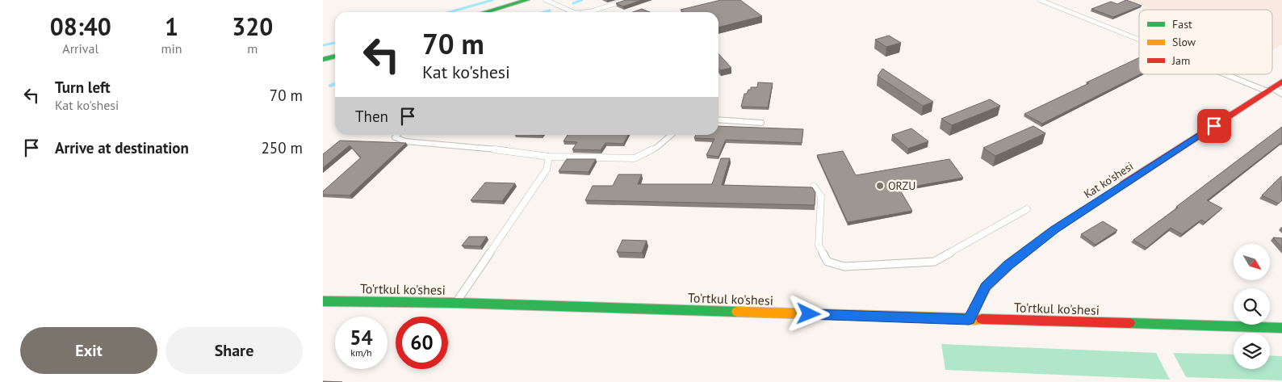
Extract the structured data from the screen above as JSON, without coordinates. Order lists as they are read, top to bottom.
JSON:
{
  "streets": {
    "main road": ["Kat ko'shesi", "To'rtkul ko'shesi"]
  },
  "crossings": [
    ["Kat ko'shesi", "To'rtkul ko'shesi"]
  ],
  "places": ["ORZU"],
  "legend": ["Fast", "Slow", "Jam"],
  "north": "bottom right",
  "page": {
    "eta": [
      "08:40",
      "Arrival",
      "1",
      "min",
      "320",
      "m"
    ],
    "turn": ["70 m", "Kat ko'shesi"],
    "list": [
      {
        "name": "Turn left",
        "note": "Kat ko'shesi",
        "value": "70 m"
      },
      {
        "name": "Arrive at destination",
        "value": "250 m"
      }
    ],
    "then": "Then",
    "speed": "54 km/h",
    "limit": "60",
    "buttons": ["Exit", "Share"]
  }
}
